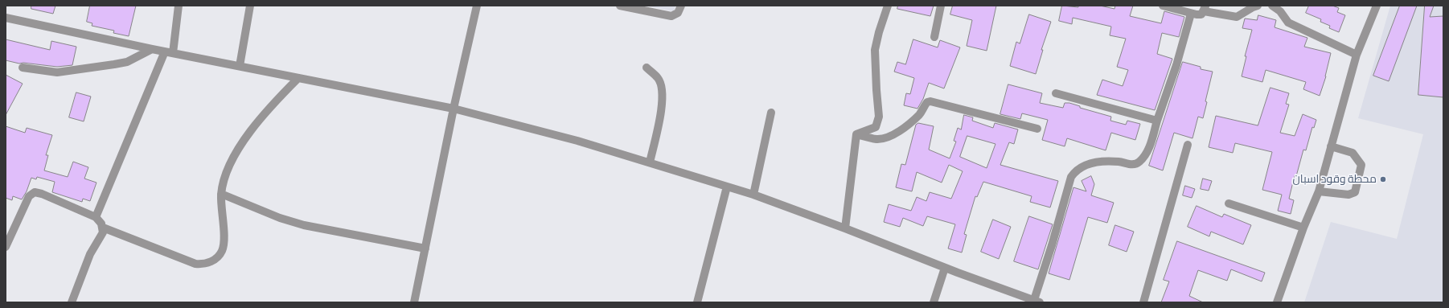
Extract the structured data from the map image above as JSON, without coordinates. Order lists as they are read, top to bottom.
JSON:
{
  "places": ["محطة وقود اسبان"]
}
